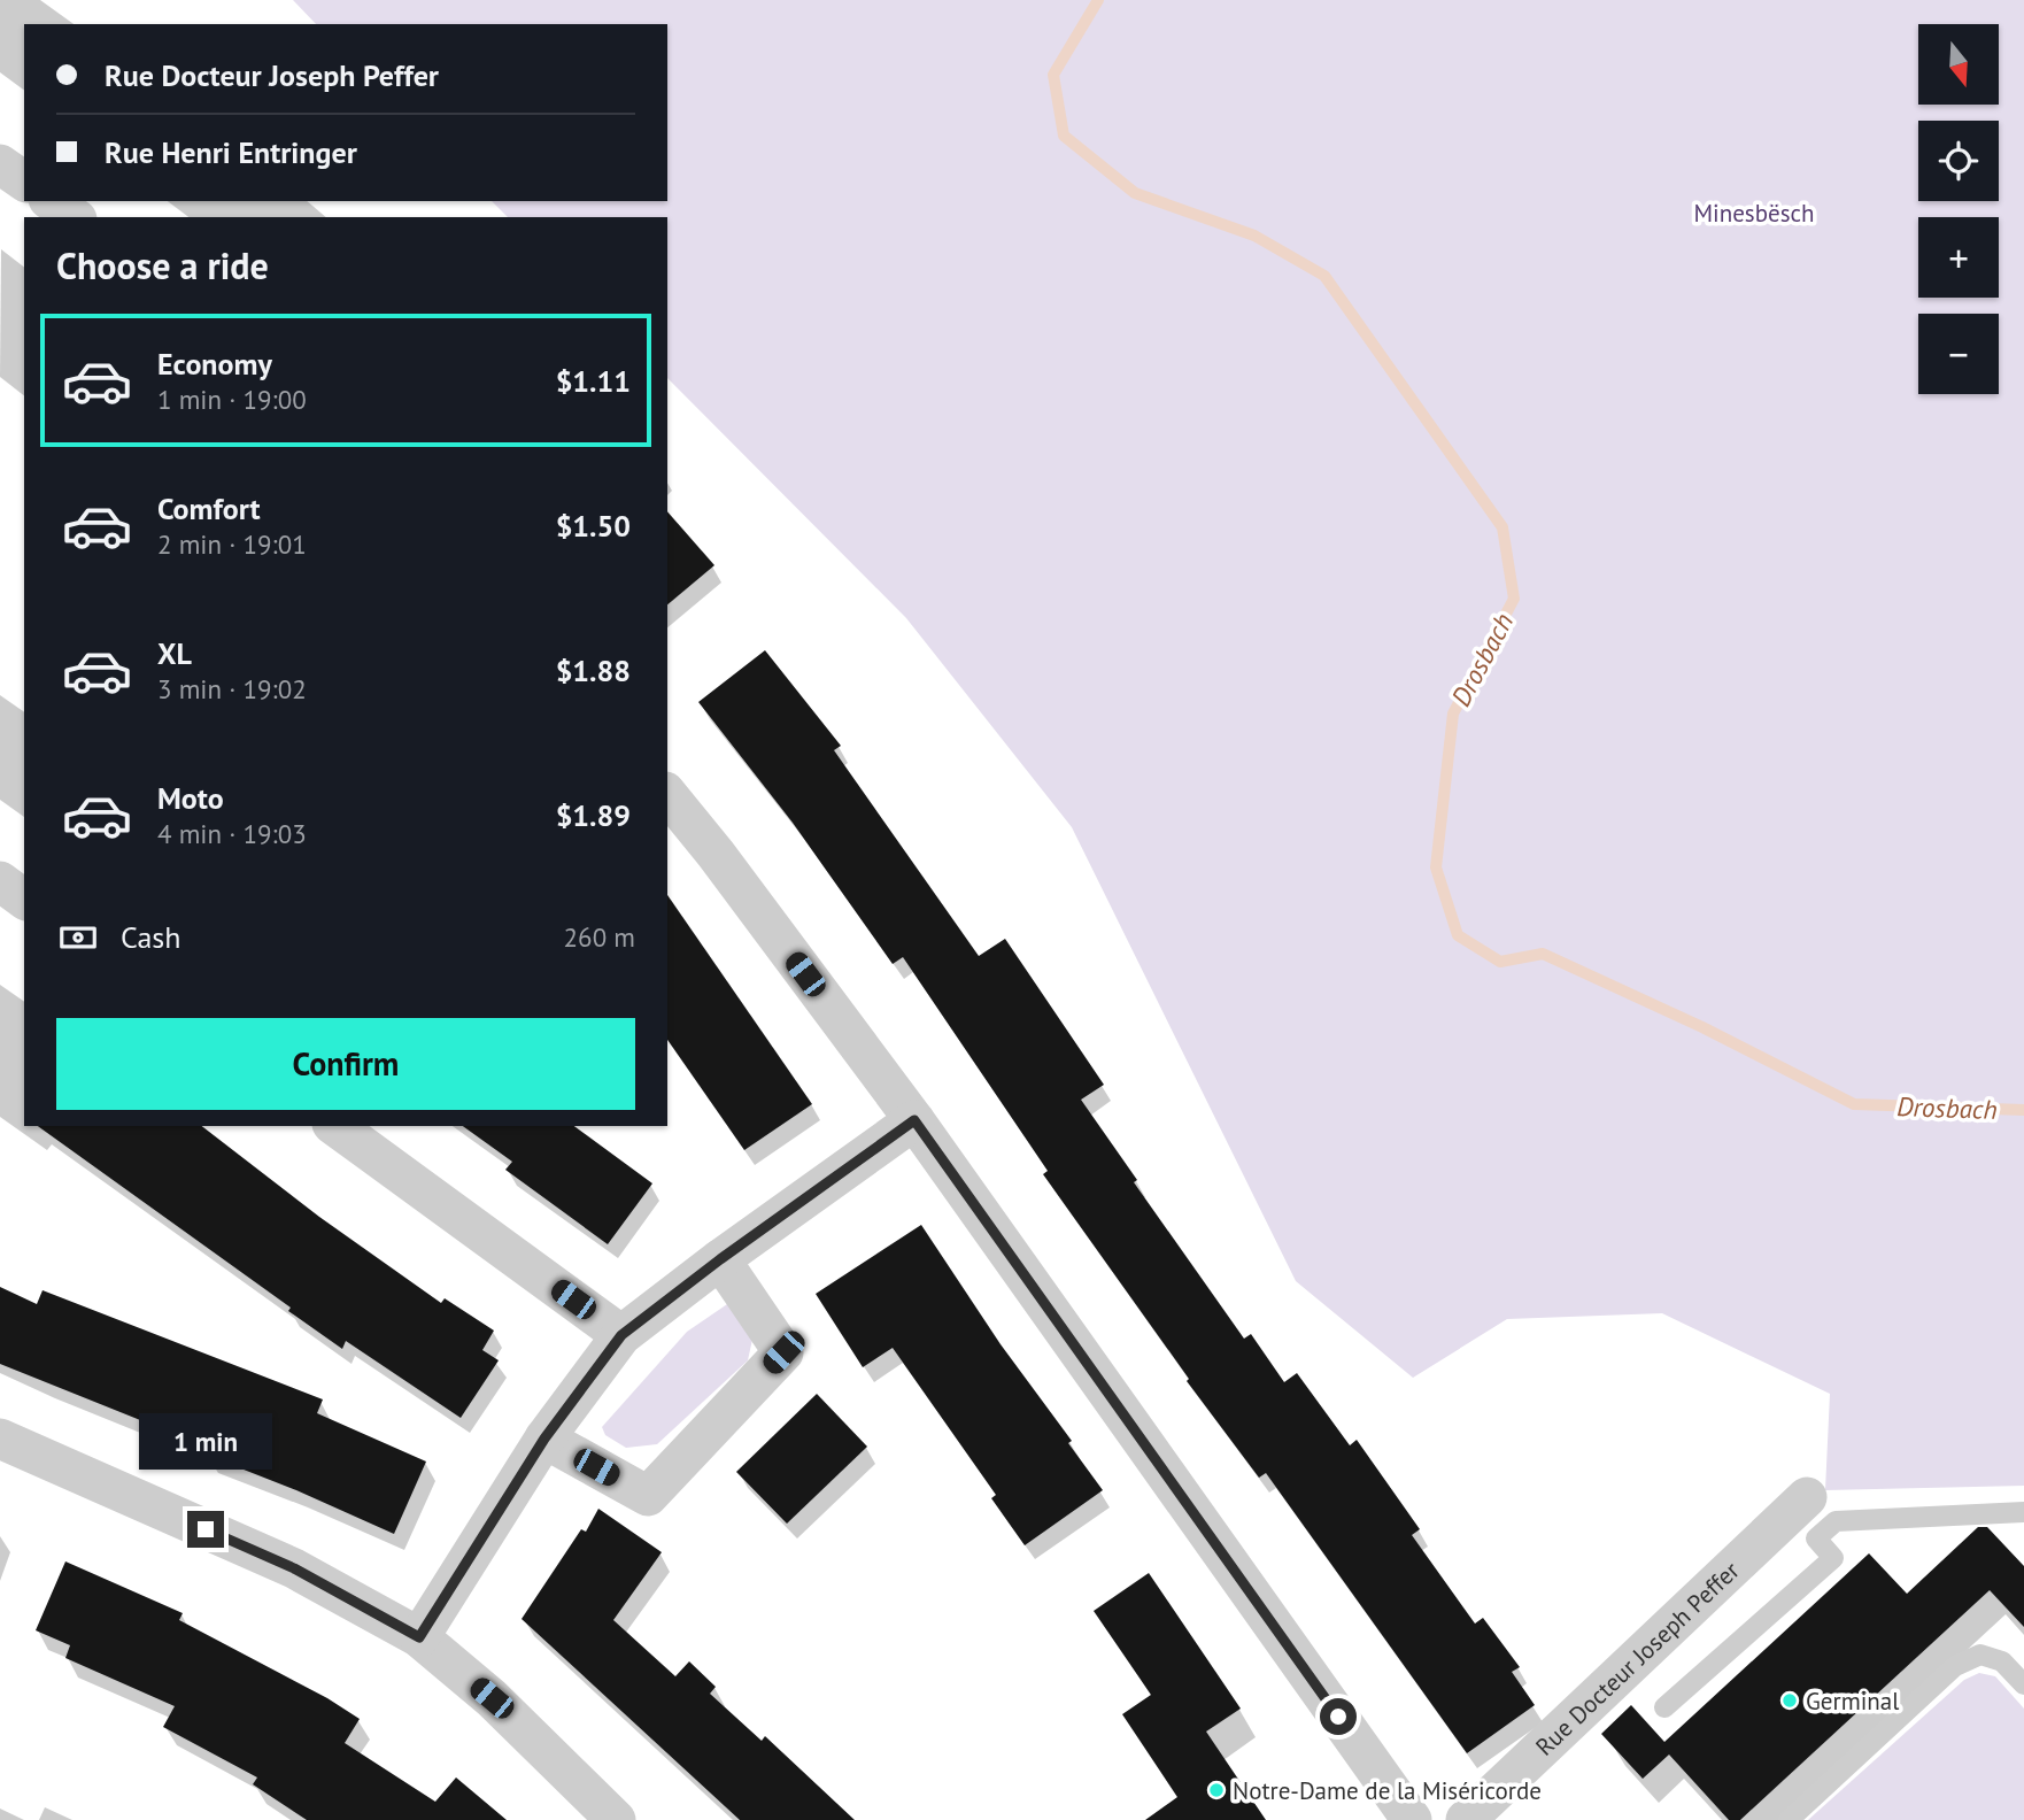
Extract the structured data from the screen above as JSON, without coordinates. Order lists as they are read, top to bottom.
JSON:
{
  "streets": {
    "street": ["Rue Docteur Joseph Peffer"]
  },
  "water": ["Drosbach"],
  "parks": ["Minesbësch"],
  "places": ["Germinal", "Notre-Dame de la Miséricorde"],
  "north": "bottom",
  "page": {
    "map_buttons": ["+", "−"],
    "banner": ["Rue Docteur Joseph Peffer", "Rue Henri Entringer"],
    "heading": "Choose a ride",
    "list": [
      {
        "name": "Economy",
        "note": "1 min · 19:00",
        "value": "$1.11"
      },
      {
        "name": "Comfort",
        "note": "2 min · 19:01",
        "value": "$1.50"
      },
      {
        "name": "XL",
        "note": "3 min · 19:02",
        "value": "$1.88"
      },
      {
        "name": "Moto",
        "note": "4 min · 19:03",
        "value": "$1.89"
      }
    ],
    "pay": ["Cash", "260 m"],
    "buttons": "Confirm",
    "bubble": "1 min"
  }
}
